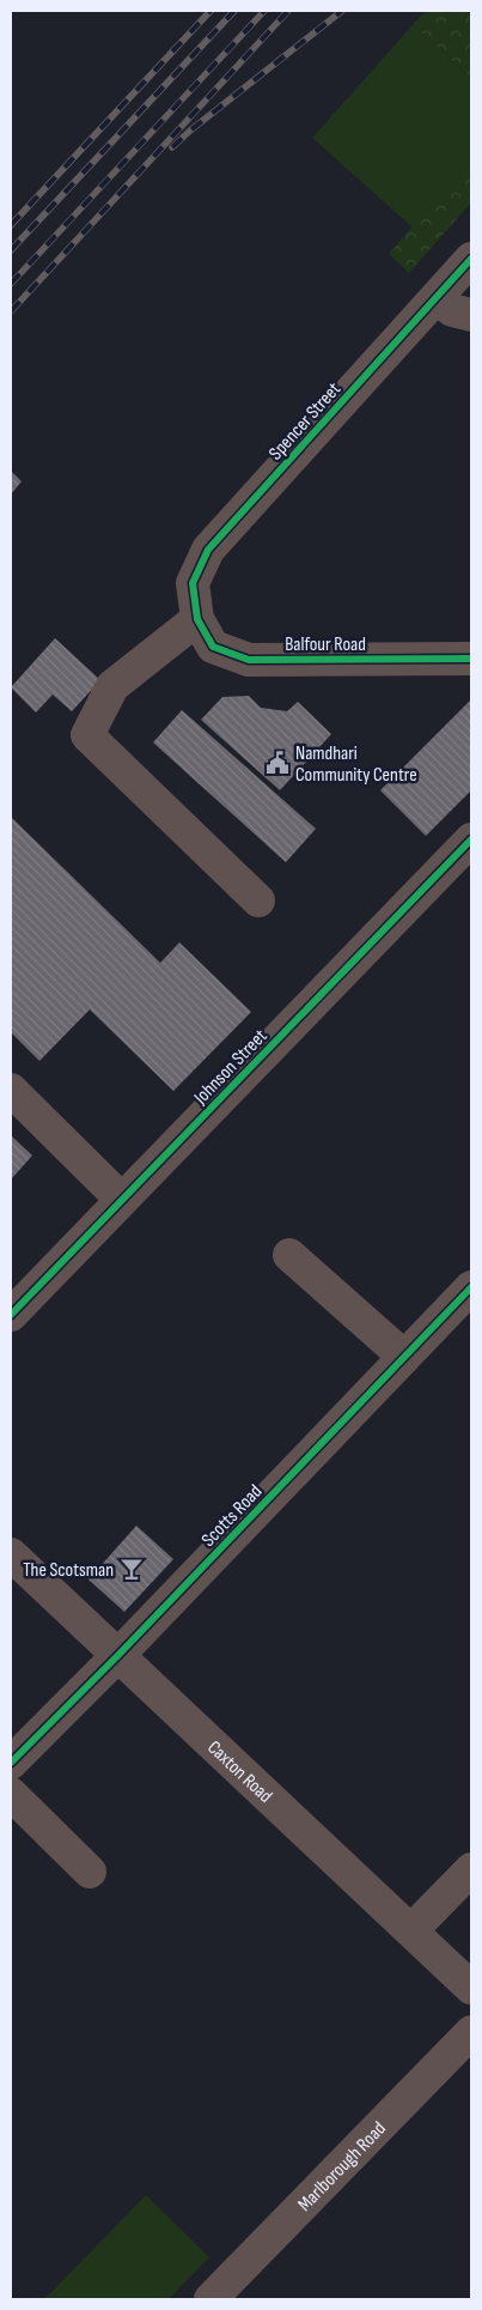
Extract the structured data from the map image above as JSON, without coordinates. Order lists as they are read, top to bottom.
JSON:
{
  "streets": {
    "street": [
      "Spencer Street",
      "Balfour Road",
      "Johnson Street",
      "Scotts Road",
      "Caxton Road",
      "Marlborough Road"
    ]
  },
  "crossings": [
    ["Spencer Street", "Balfour Road"],
    ["Scotts Road", "Caxton Road"]
  ],
  "places": {
    "public building": ["Namdhari Community Centre"],
    "bar": ["The Scotsman"]
  }
}
